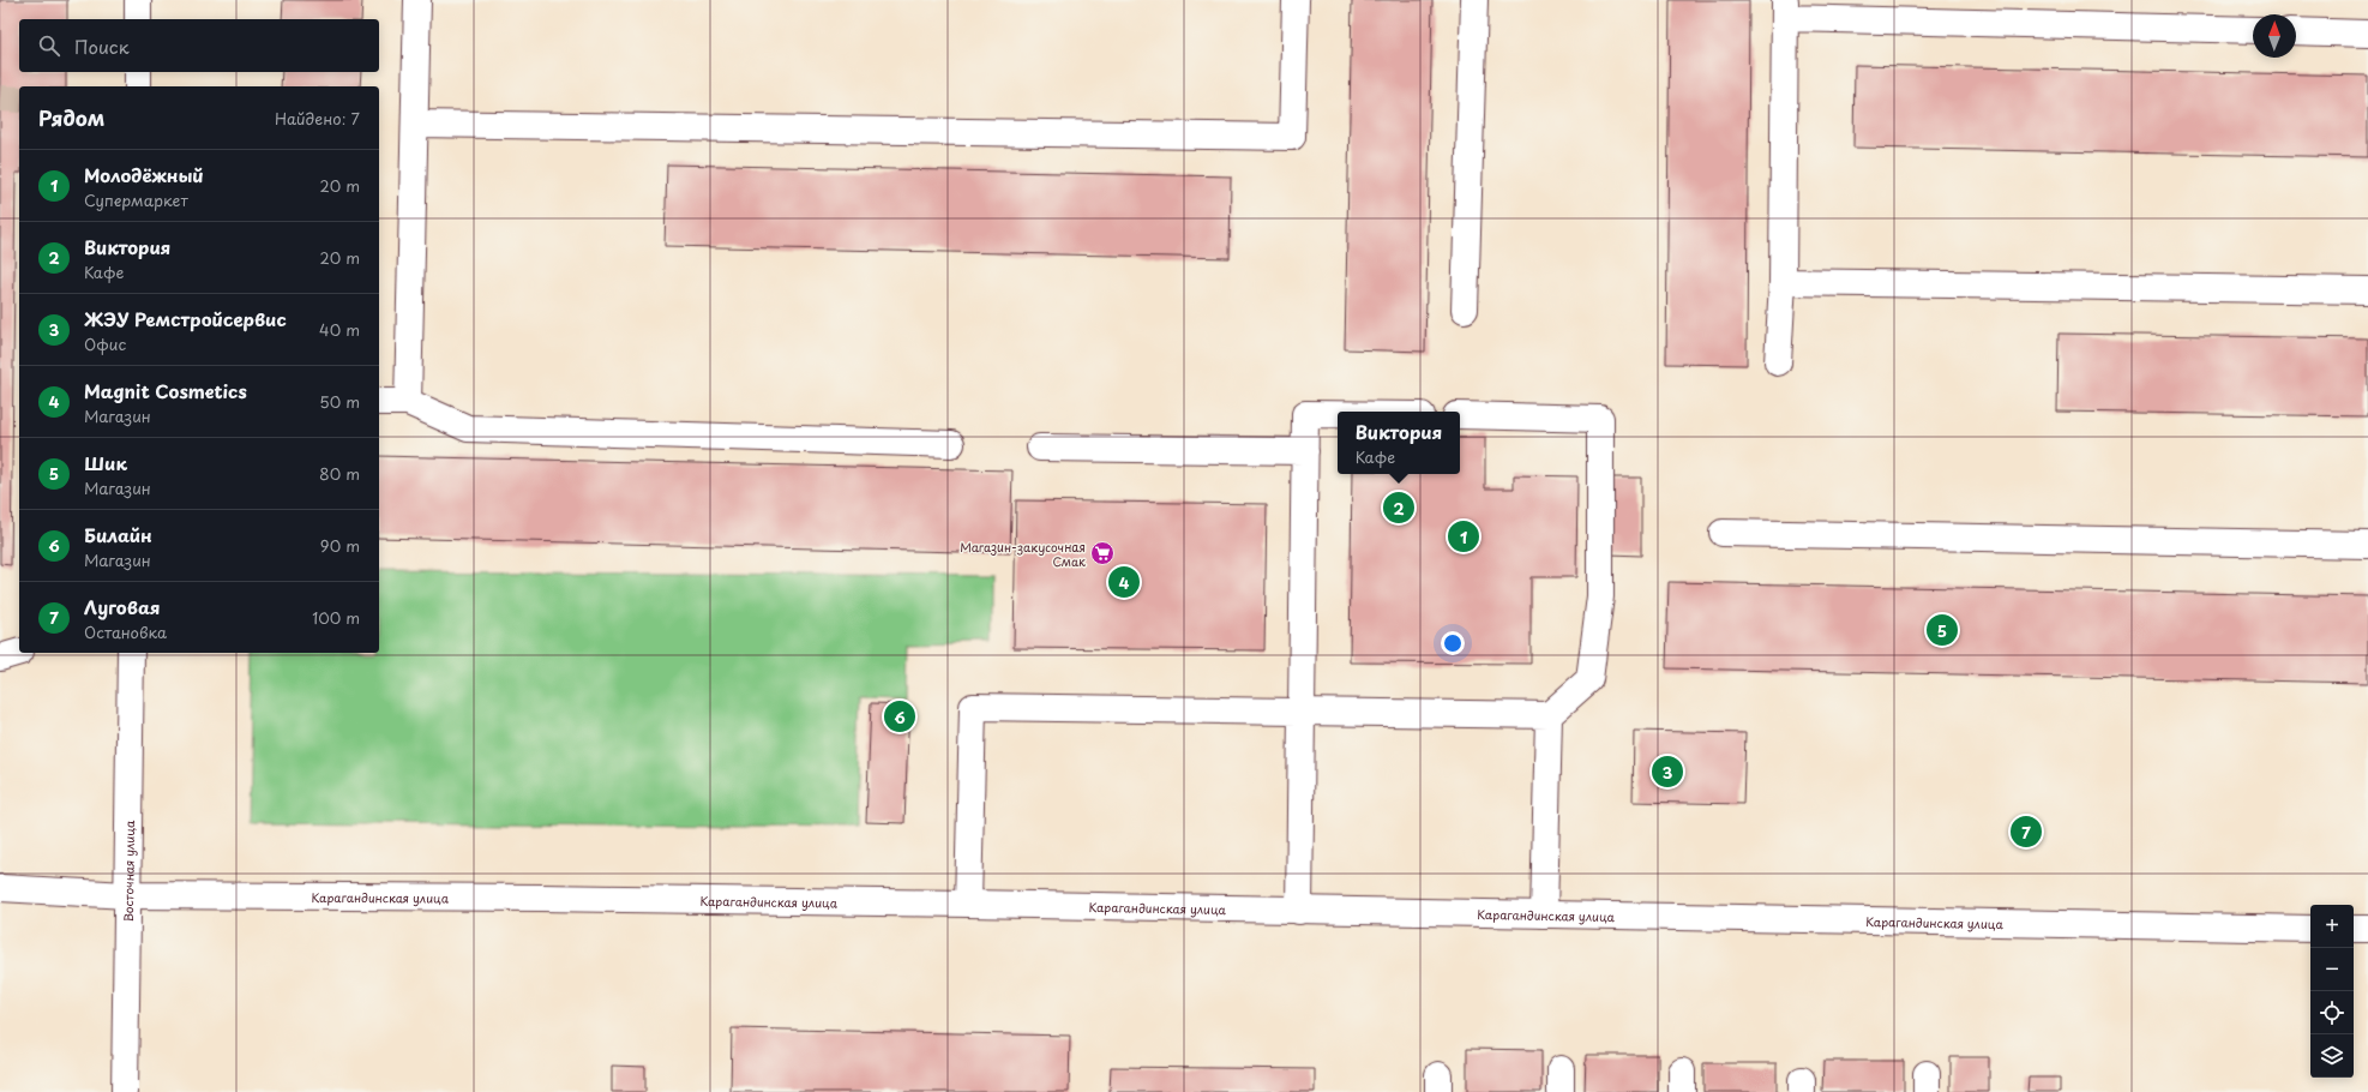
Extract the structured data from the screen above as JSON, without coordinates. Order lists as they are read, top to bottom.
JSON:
{
  "streets": {
    "main road": ["Восточная улица", "Карагандинская улица"]
  },
  "crossings": [
    ["Восточная улица", "Карагандинская улица"]
  ],
  "places": {
    "supermarket": ["Магазин-закусочная Смак"]
  },
  "north": "top",
  "page": {
    "search": "Поиск",
    "heading": ["Рядом", "Найдено: 7"],
    "list": [
      {
        "mark": "1",
        "name": "Молодёжный",
        "note": "Супермаркет",
        "value": "20 m"
      },
      {
        "mark": "2",
        "name": "Виктория",
        "note": "Кафе",
        "value": "20 m"
      },
      {
        "mark": "3",
        "name": "ЖЭУ Ремстройсервис",
        "note": "Офис",
        "value": "40 m"
      },
      {
        "mark": "4",
        "name": "Magnit Cosmetics",
        "note": "Магазин",
        "value": "50 m"
      },
      {
        "mark": "5",
        "name": "Шик",
        "note": "Магазин",
        "value": "80 m"
      },
      {
        "mark": "6",
        "name": "Билайн",
        "note": "Магазин",
        "value": "90 m"
      },
      {
        "mark": "7",
        "name": "Луговая",
        "note": "Остановка",
        "value": "100 m"
      }
    ],
    "popup": ["Виктория", "Кафе"],
    "pins": [
      "2",
      "1",
      "4",
      "5",
      "6",
      "3",
      "7"
    ],
    "map_buttons": ["+", "−"]
  }
}
